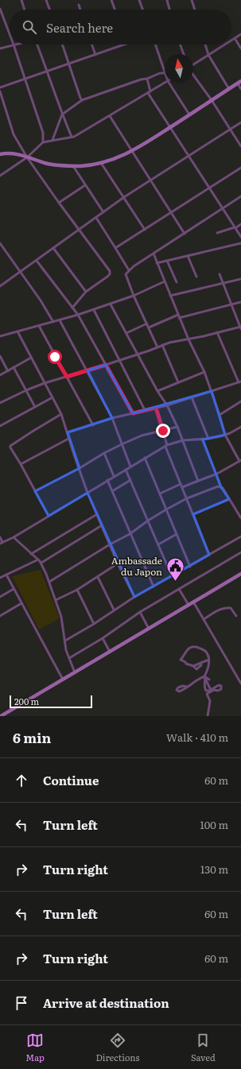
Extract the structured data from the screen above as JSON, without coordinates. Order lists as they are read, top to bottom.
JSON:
{
  "places": {
    "public building": ["Ambassade du Japon"]
  },
  "scale_bar": "200 m",
  "north": "top",
  "page": {
    "search": "Search here",
    "scale": "200 m",
    "heading": ["6 min", "Walk · 410 m"],
    "list": [
      ["Continue", "60 m"],
      ["Turn left", "100 m"],
      ["Turn right", "130 m"],
      ["Turn left", "60 m"],
      ["Turn right", "60 m"],
      "Arrive at destination"
    ],
    "nav": ["Map", "Directions", "Saved"]
  }
}
